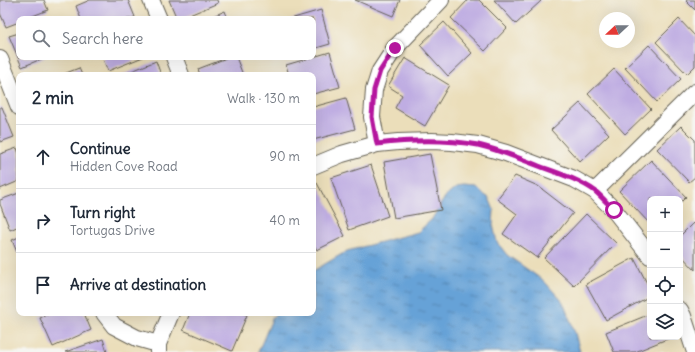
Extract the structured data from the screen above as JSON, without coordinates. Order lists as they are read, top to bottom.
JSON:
{
  "north": "left",
  "page": {
    "search": "Search here",
    "heading": ["2 min", "Walk · 130 m"],
    "list": [
      ["Continue", "Hidden Cove Road", "90 m"],
      ["Turn right", "Tortugas Drive", "40 m"],
      "Arrive at destination"
    ],
    "map_buttons": ["+", "−"]
  }
}
